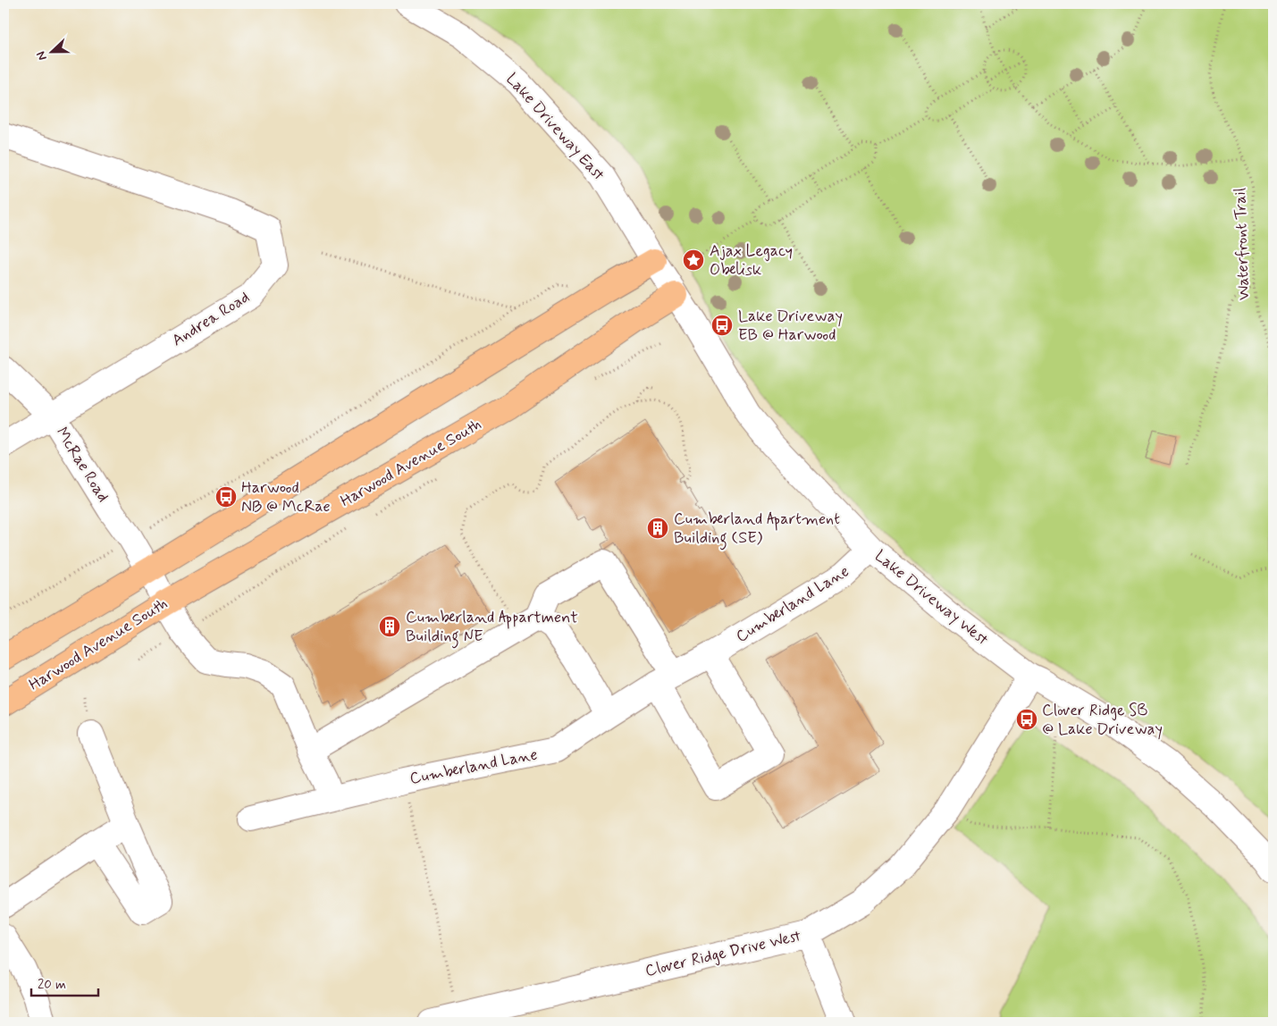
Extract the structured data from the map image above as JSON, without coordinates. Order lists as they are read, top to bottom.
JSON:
{
  "streets": {
    "main road": ["Harwood Avenue South"],
    "street": [
      "Lake Driveway East",
      "Andrea Road",
      "McRae Road",
      "Lake Driveway West",
      "Cumberland Lane",
      "Clover Ridge Drive West"
    ],
    "path": ["Waterfront Trail"]
  },
  "crossings": [
    ["Lake Driveway East", "Harwood Avenue South"],
    ["Lake Driveway East", "Lake Driveway West"],
    ["Andrea Road", "McRae Road"],
    ["Harwood Avenue South", "McRae Road"],
    ["Harwood Avenue South", "Lake Driveway West"],
    ["Lake Driveway West", "Cumberland Lane"],
    ["Lake Driveway West", "Clover Ridge Drive West"]
  ],
  "places": {
    "place": ["Ajax Legacy Obelisk"],
    "bus stop": ["Lake Driveway EB @ Harwood", "Harwood NB @ McRae", "Clover Ridge SB @ Lake Driveway"],
    "building": ["Cumberland Apartment Building (SE)", "Cumberland Appartment Building NE"]
  },
  "scale_bar": "20 m",
  "north": "left"
}
